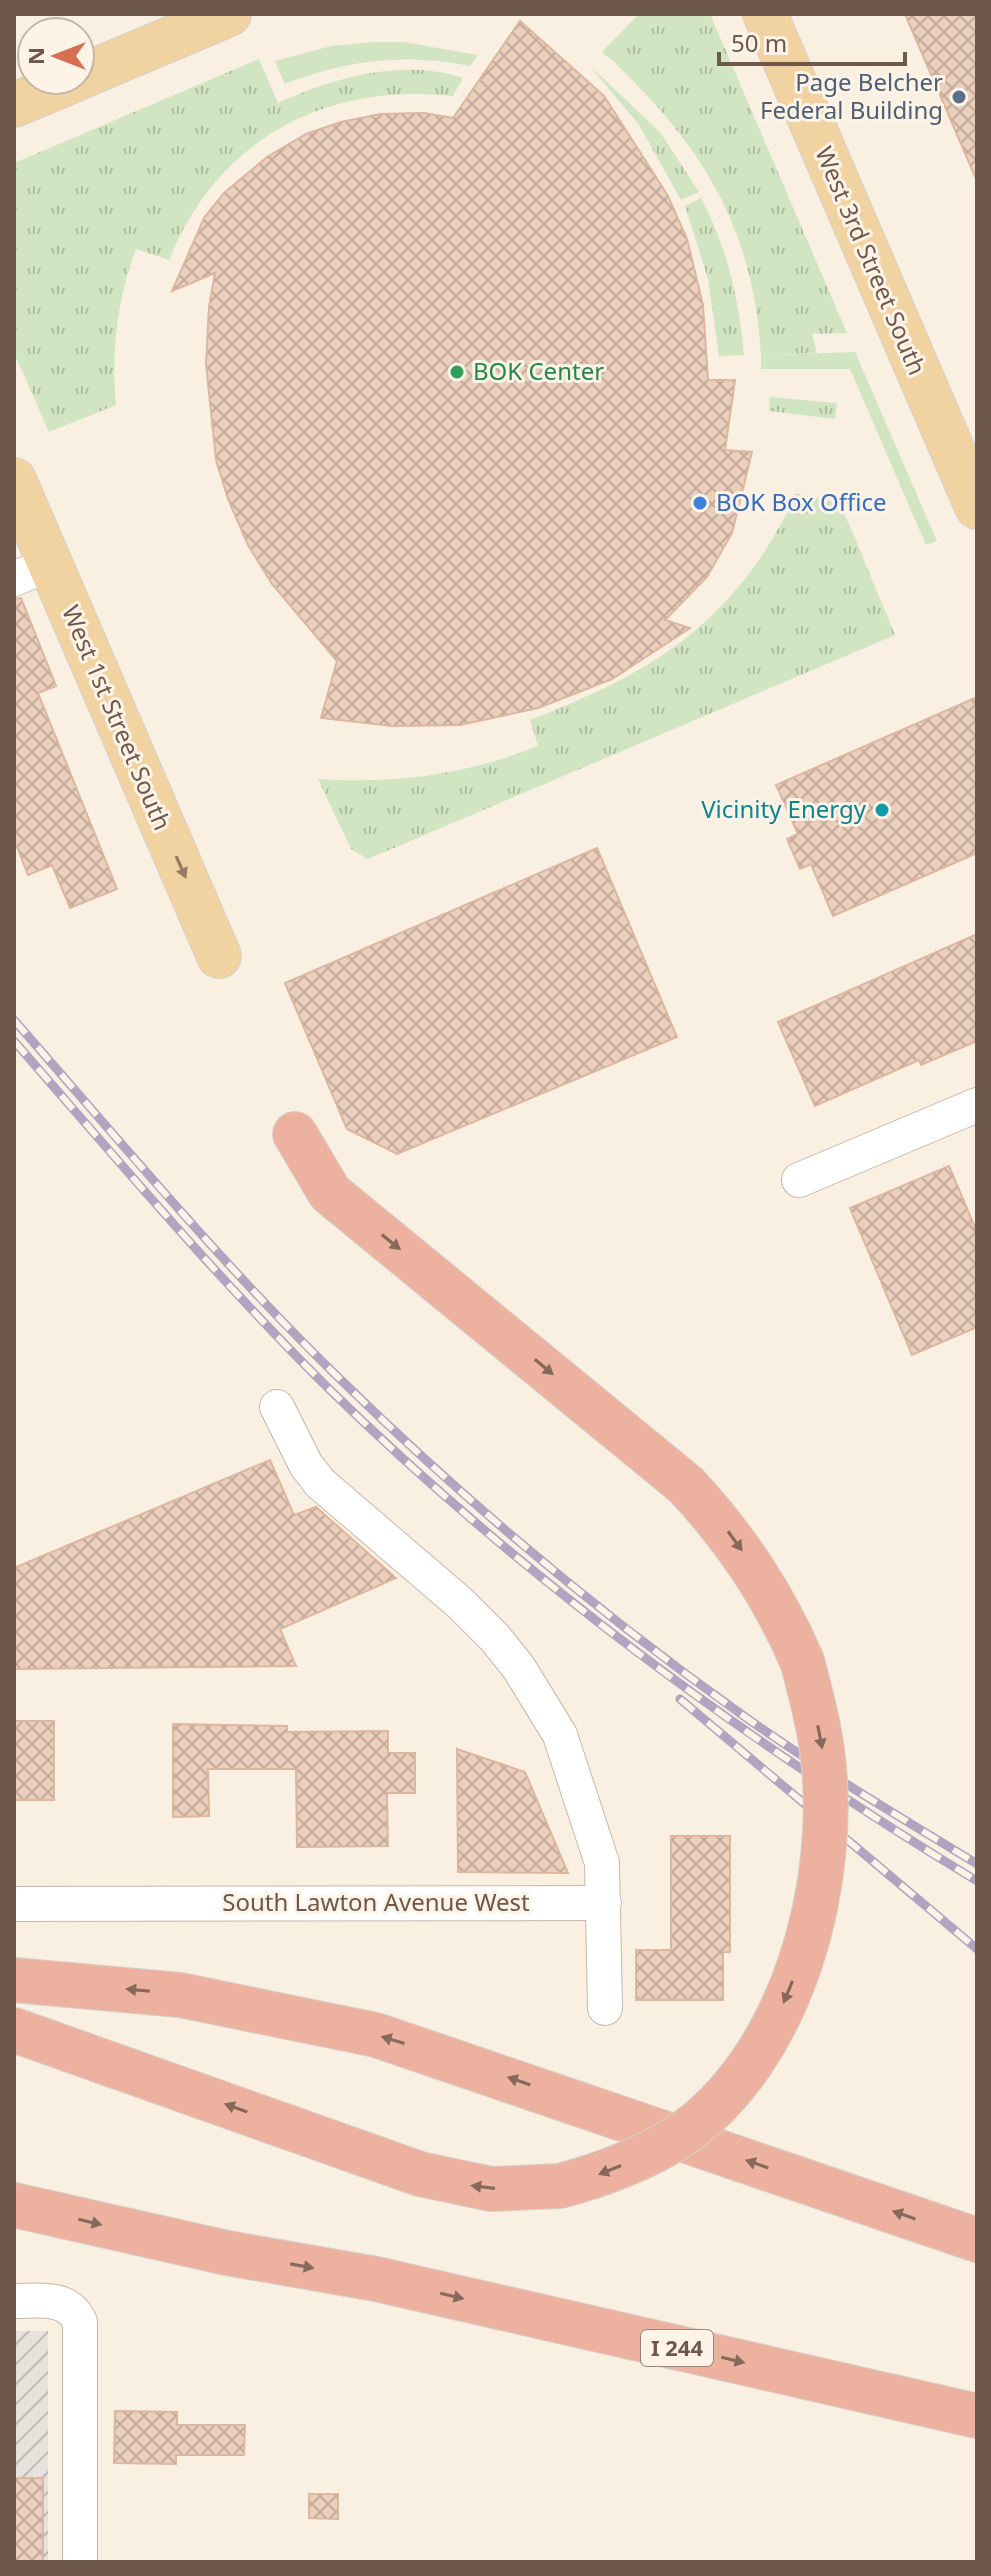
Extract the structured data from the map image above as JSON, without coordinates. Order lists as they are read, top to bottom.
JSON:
{
  "streets": {
    "highway": ["I 244"],
    "main road": ["West 3rd Street South", "West 1st Street South"],
    "street": ["South Lawton Avenue West"]
  },
  "one_way": ["West 1st Street South"],
  "places": [
    "Page Belcher Federal Building",
    "BOK Center",
    "BOK Box Office",
    "Vicinity Energy"
  ],
  "scale_bar": "50 m",
  "north": "left"
}
